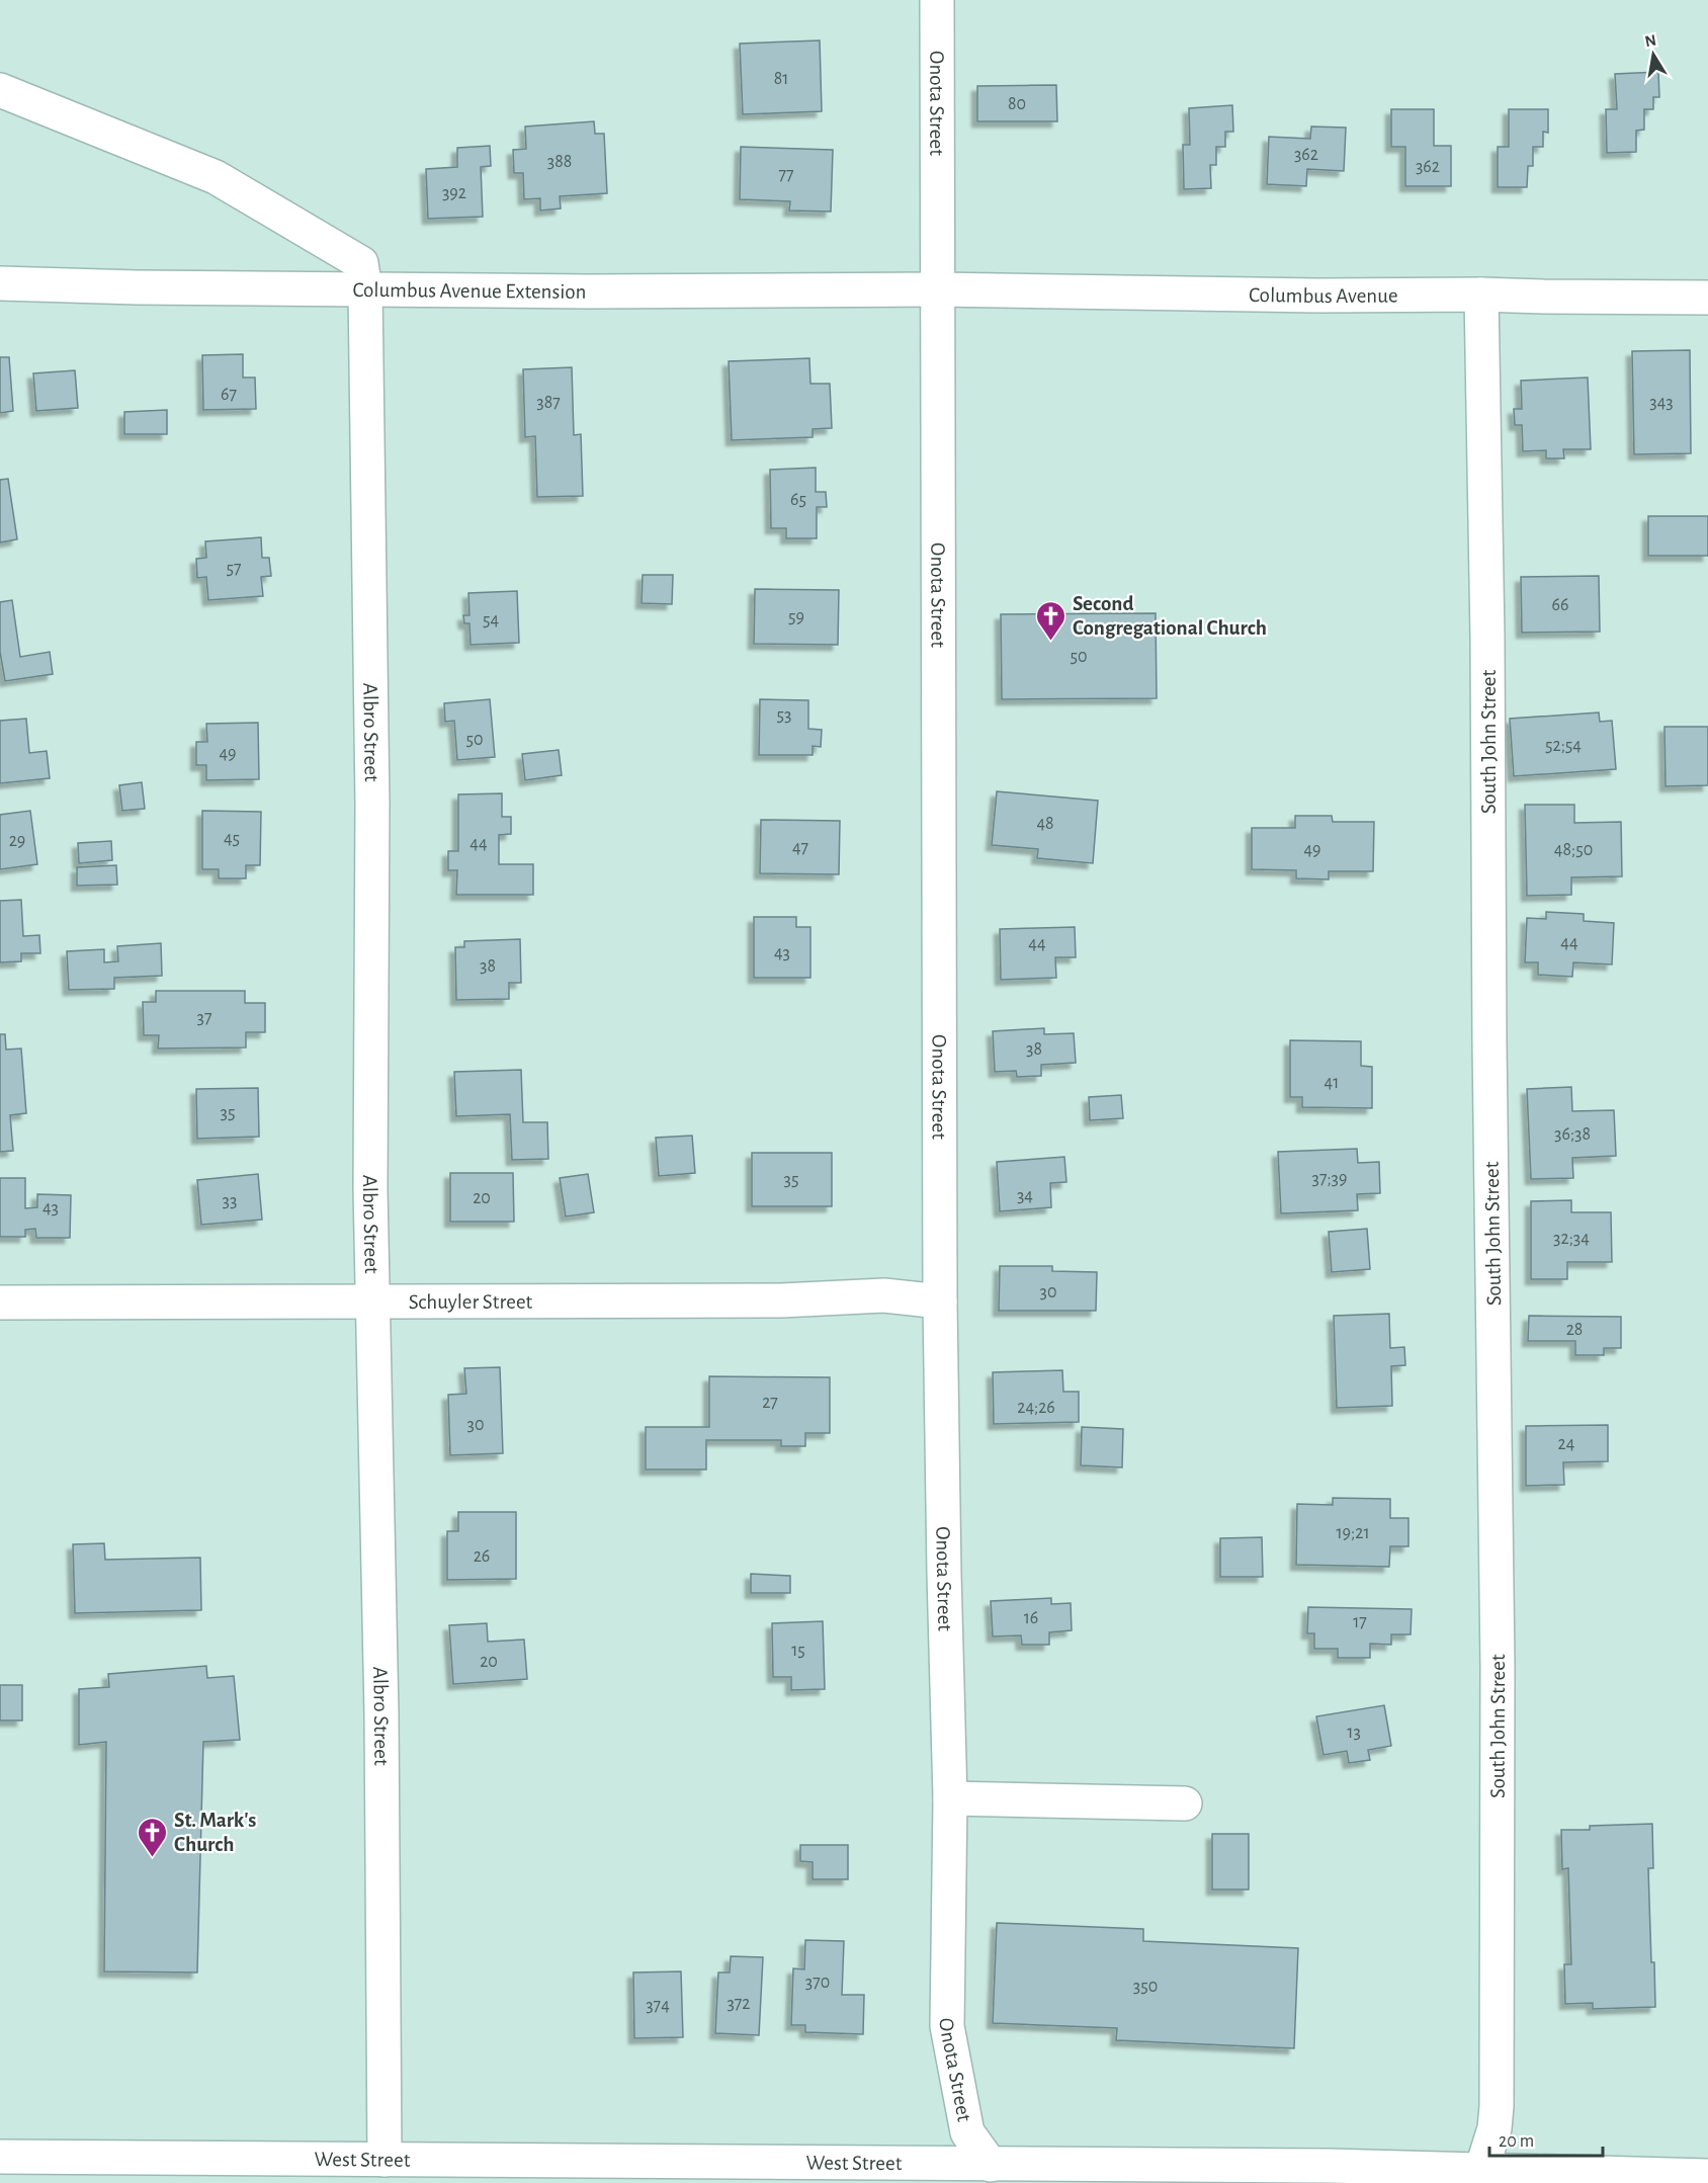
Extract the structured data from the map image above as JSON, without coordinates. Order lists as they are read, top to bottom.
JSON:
{
  "streets": {
    "street": [
      "Onota Street",
      "Columbus Avenue Extension",
      "Columbus Avenue",
      "Albro Street",
      "South John Street",
      "Schuyler Street",
      "West Street"
    ]
  },
  "crossings": [
    ["Onota Street", "Columbus Avenue Extension"],
    ["Onota Street", "Columbus Avenue"],
    ["Onota Street", "Schuyler Street"],
    ["Onota Street", "West Street"],
    ["Columbus Avenue Extension", "Columbus Avenue"],
    ["Columbus Avenue Extension", "Albro Street"],
    ["Columbus Avenue", "South John Street"],
    ["Albro Street", "Schuyler Street"],
    ["Albro Street", "West Street"],
    ["South John Street", "West Street"]
  ],
  "places": {
    "church": ["Second Congregational Church", "St. Mark's Church"]
  },
  "house_numbers": [
    "81",
    "80",
    "362",
    "388",
    "362",
    "77",
    "392",
    "67",
    "387",
    "343",
    "65",
    "57",
    "66",
    "59",
    "54",
    "50",
    "53",
    "50",
    "52;54",
    "49",
    "48",
    "45",
    "29",
    "44",
    "47",
    "49",
    "48;50",
    "44",
    "44",
    "43",
    "38",
    "37",
    "38",
    "41",
    "35",
    "36;38",
    "37;39",
    "35",
    "34",
    "20",
    "33",
    "43",
    "32;34",
    "30",
    "28",
    "27",
    "24;26",
    "30",
    "24",
    "19;21",
    "26",
    "16",
    "17",
    "15",
    "20",
    "13",
    "370",
    "350",
    "372",
    "374"
  ],
  "scale_bar": "20 m",
  "north": "top"
}
